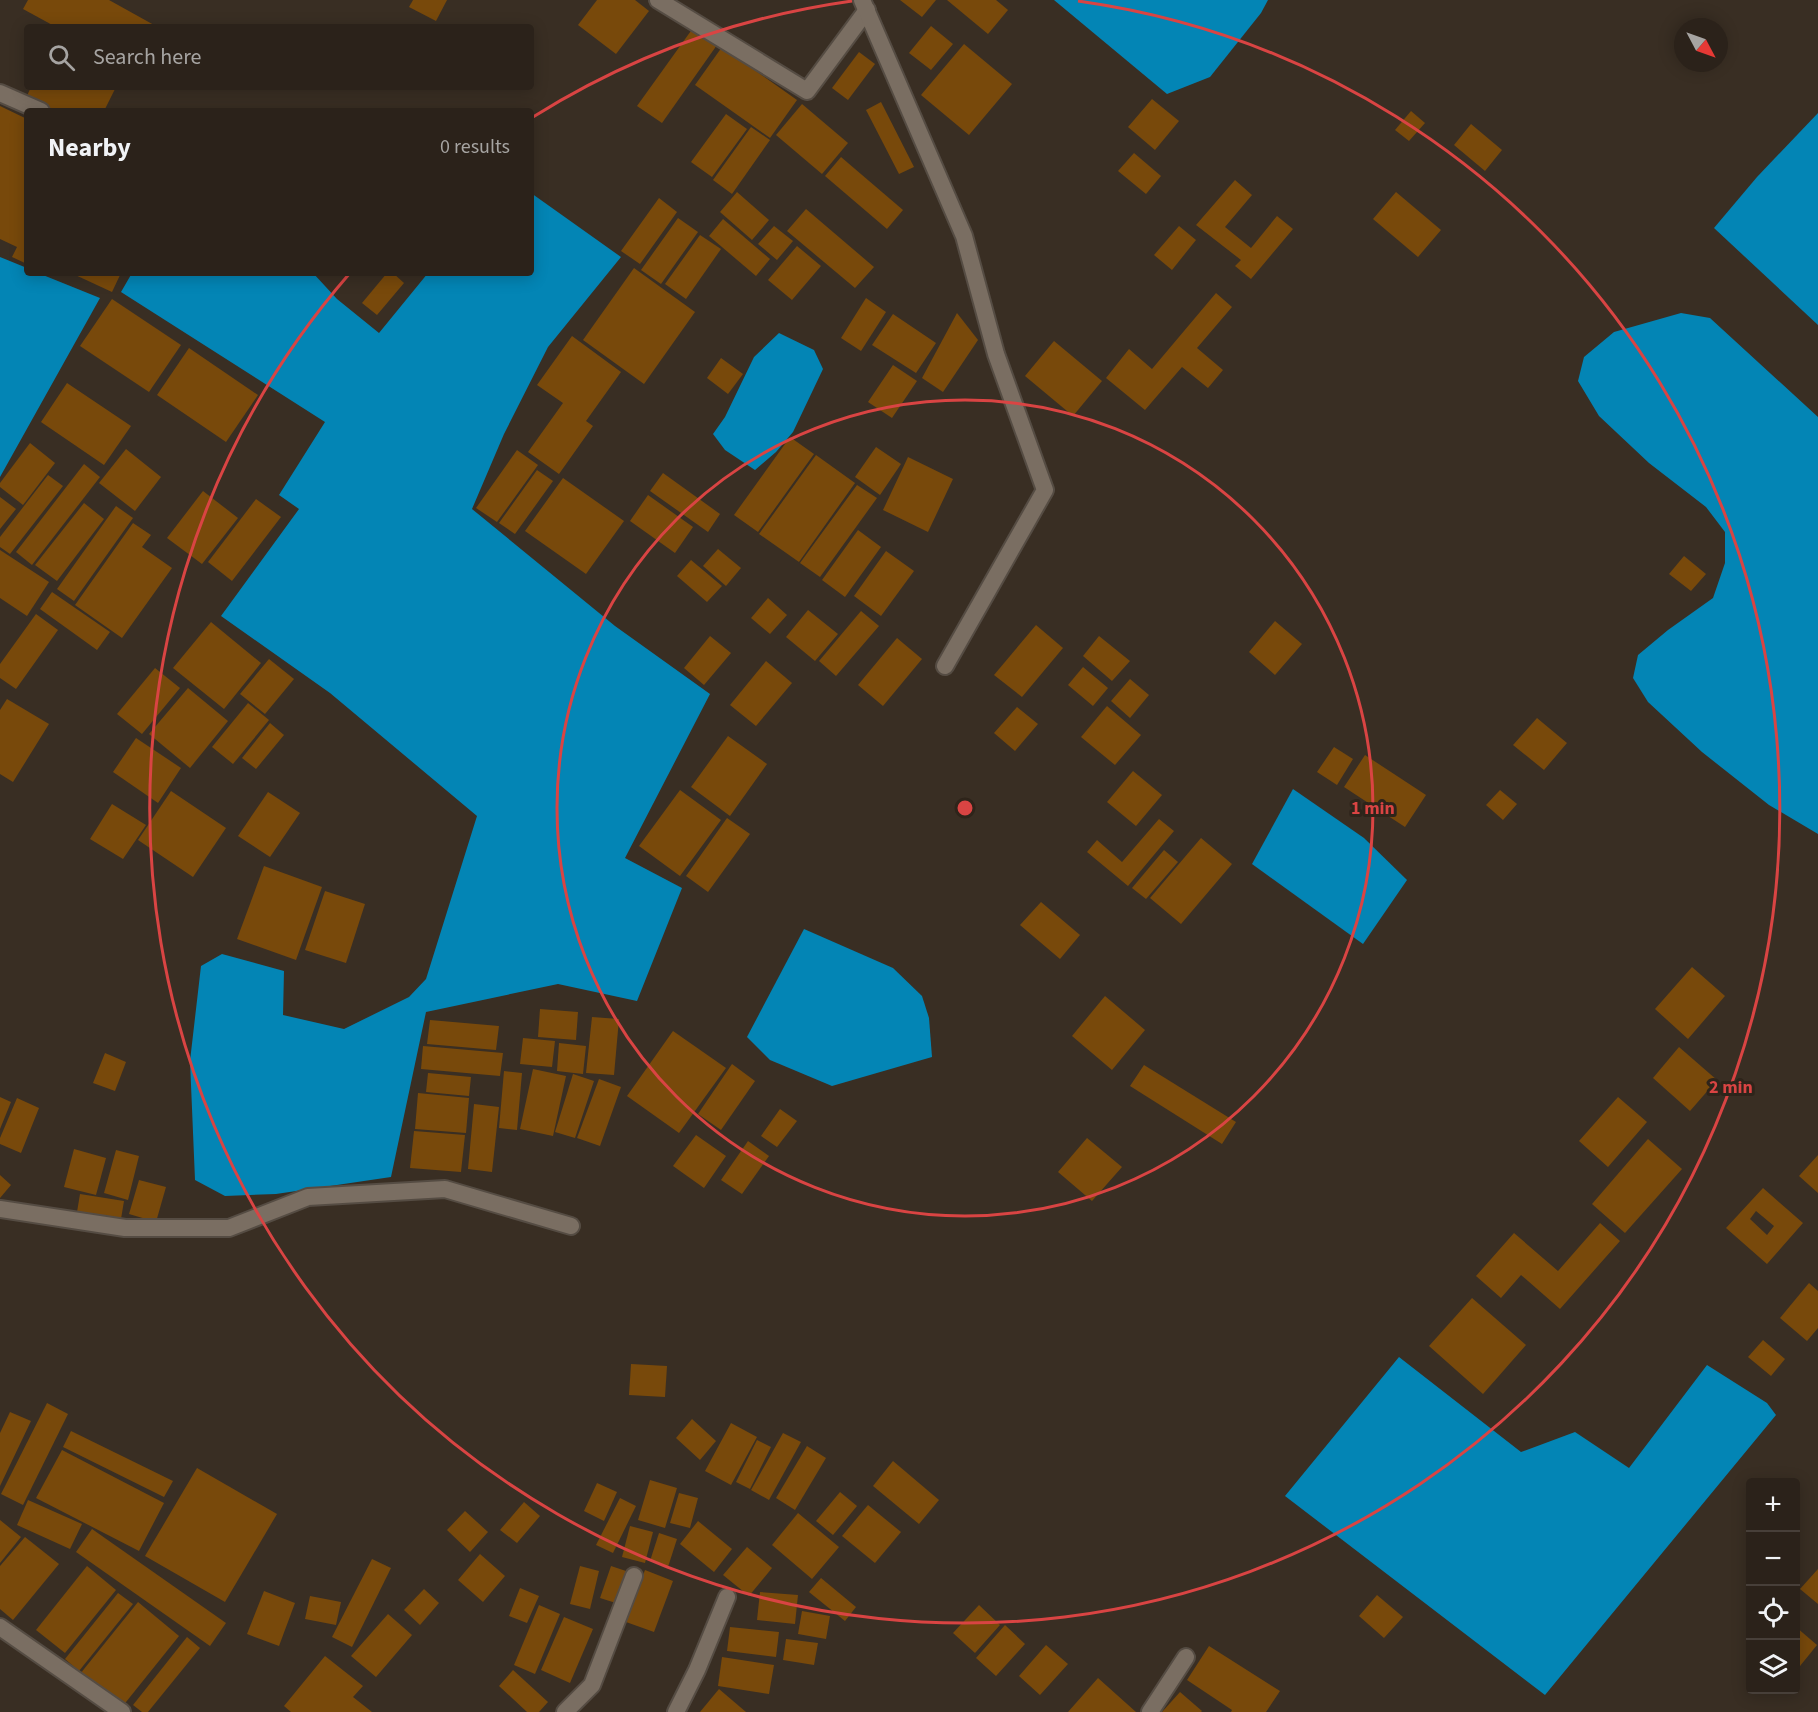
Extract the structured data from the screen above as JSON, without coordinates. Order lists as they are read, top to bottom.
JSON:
{
  "north": "bottom right",
  "page": {
    "search": "Search here",
    "heading": ["Nearby", "0 results"],
    "map_buttons": ["+", "−"]
  },
  "rings": ["1 min", "2 min"]
}
